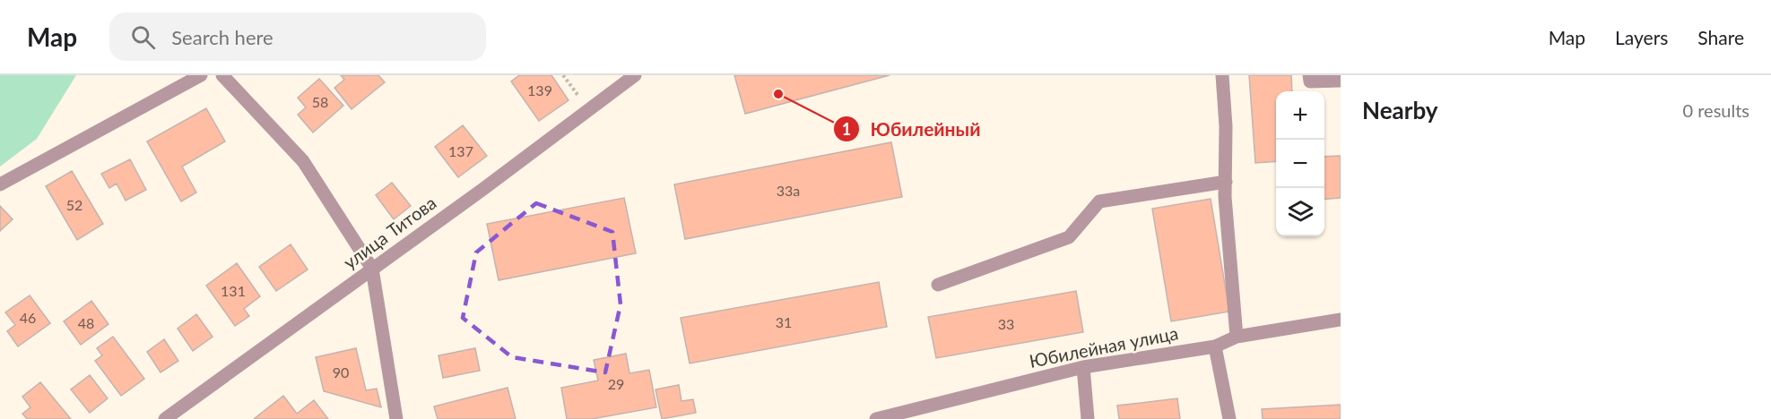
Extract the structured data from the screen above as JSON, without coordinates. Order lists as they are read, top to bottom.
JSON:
{
  "streets": {
    "street": ["улица Титова", "Юбилейная улица"]
  },
  "places": ["Юбилейный"],
  "house_numbers": [
    "139",
    "58",
    "137",
    "33а",
    "52",
    "131",
    "46",
    "31",
    "48",
    "33",
    "90",
    "29"
  ],
  "page": {
    "header": "Map",
    "search": "Search here",
    "nav": ["Map", "Layers", "Share"],
    "heading": ["Nearby", "0 results"],
    "map_buttons": ["+", "−"]
  }
}
